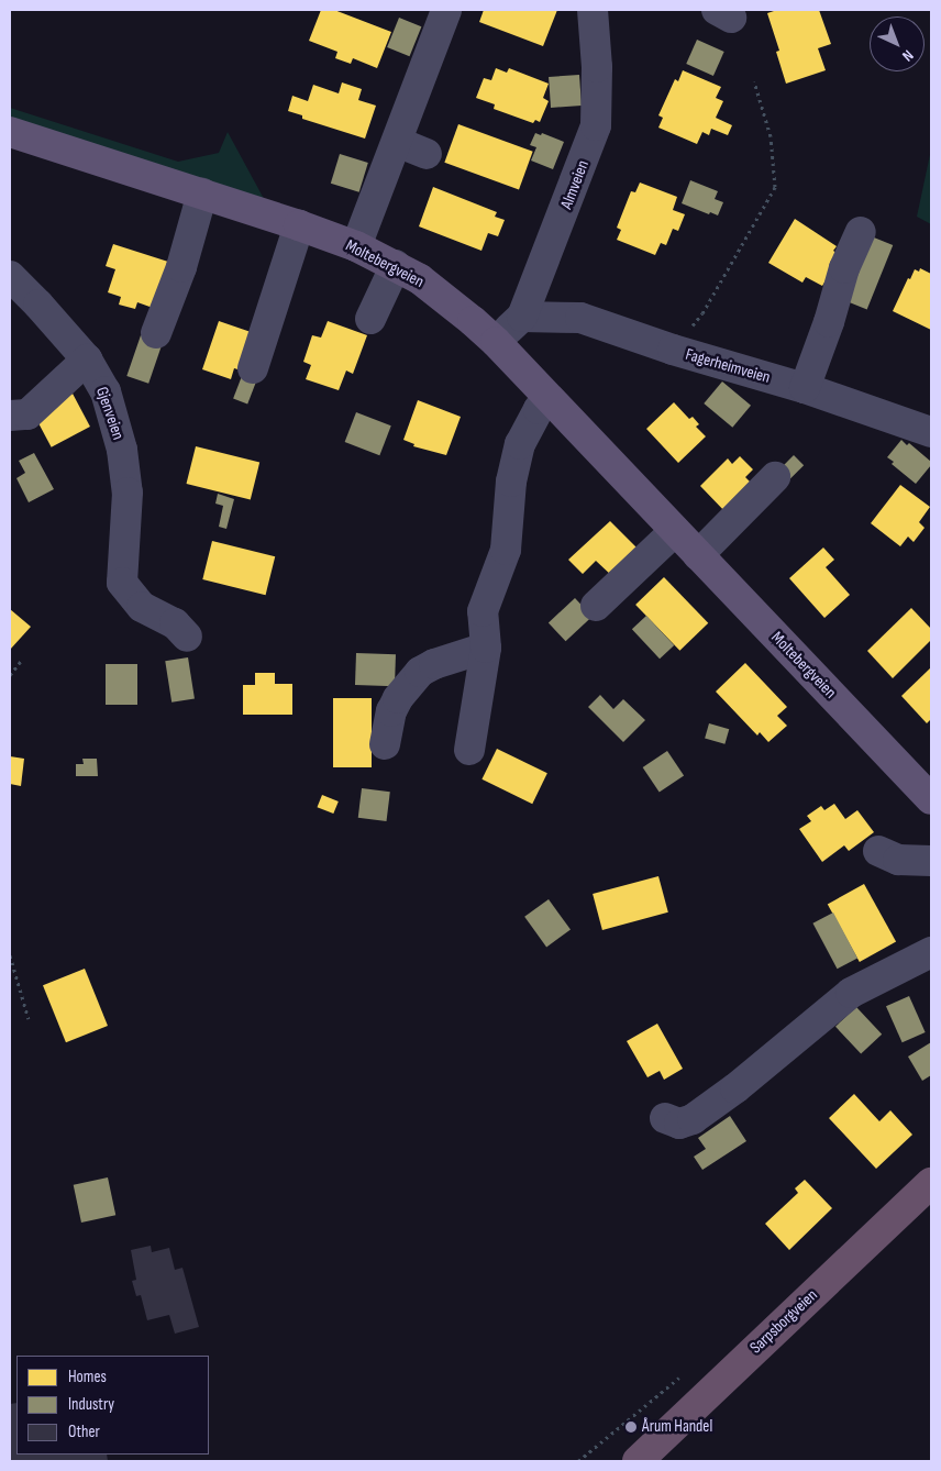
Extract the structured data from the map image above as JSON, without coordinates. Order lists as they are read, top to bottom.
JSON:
{
  "streets": {
    "highway": ["Sarpsborgveien"],
    "main road": ["Moltebergveien"],
    "street": ["Almveien", "Fagerheimveien", "Gjenveien"]
  },
  "crossings": [
    ["Almveien", "Moltebergveien"],
    ["Almveien", "Fagerheimveien"]
  ],
  "places": ["Årum Handel"],
  "legend": ["Homes", "Industry", "Other"],
  "north": "bottom right"
}
